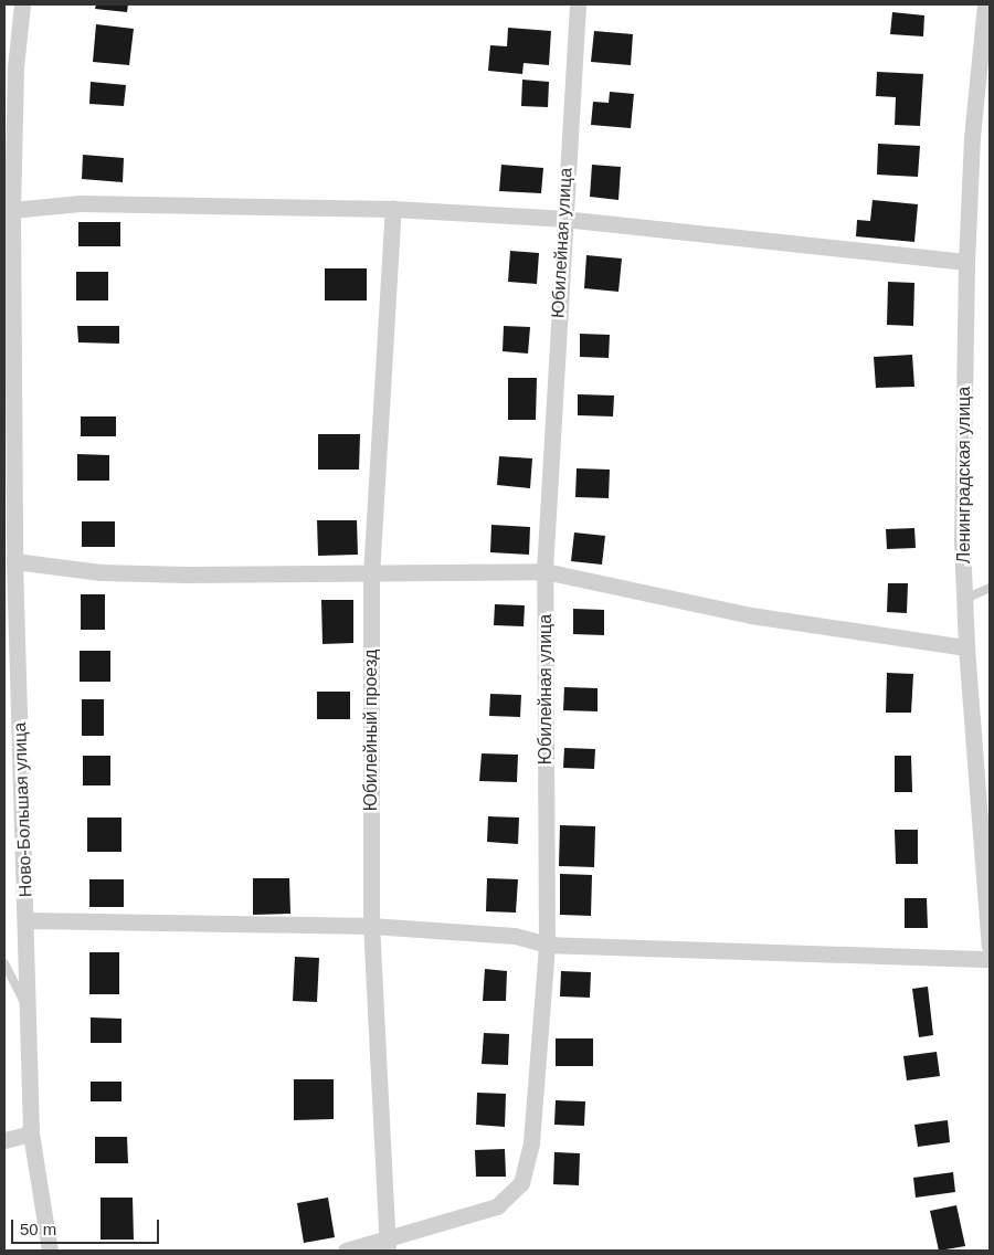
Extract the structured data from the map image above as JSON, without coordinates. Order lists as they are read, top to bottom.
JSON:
{
  "streets": {
    "street": [
      "Юбилейная улица",
      "Ленинградская улица",
      "Юбилейный проезд",
      "Ново-Большая улица"
    ]
  },
  "crossings": [
    ["Юбилейная улица", "Юбилейный проезд"]
  ],
  "scale_bar": "50 m"
}
